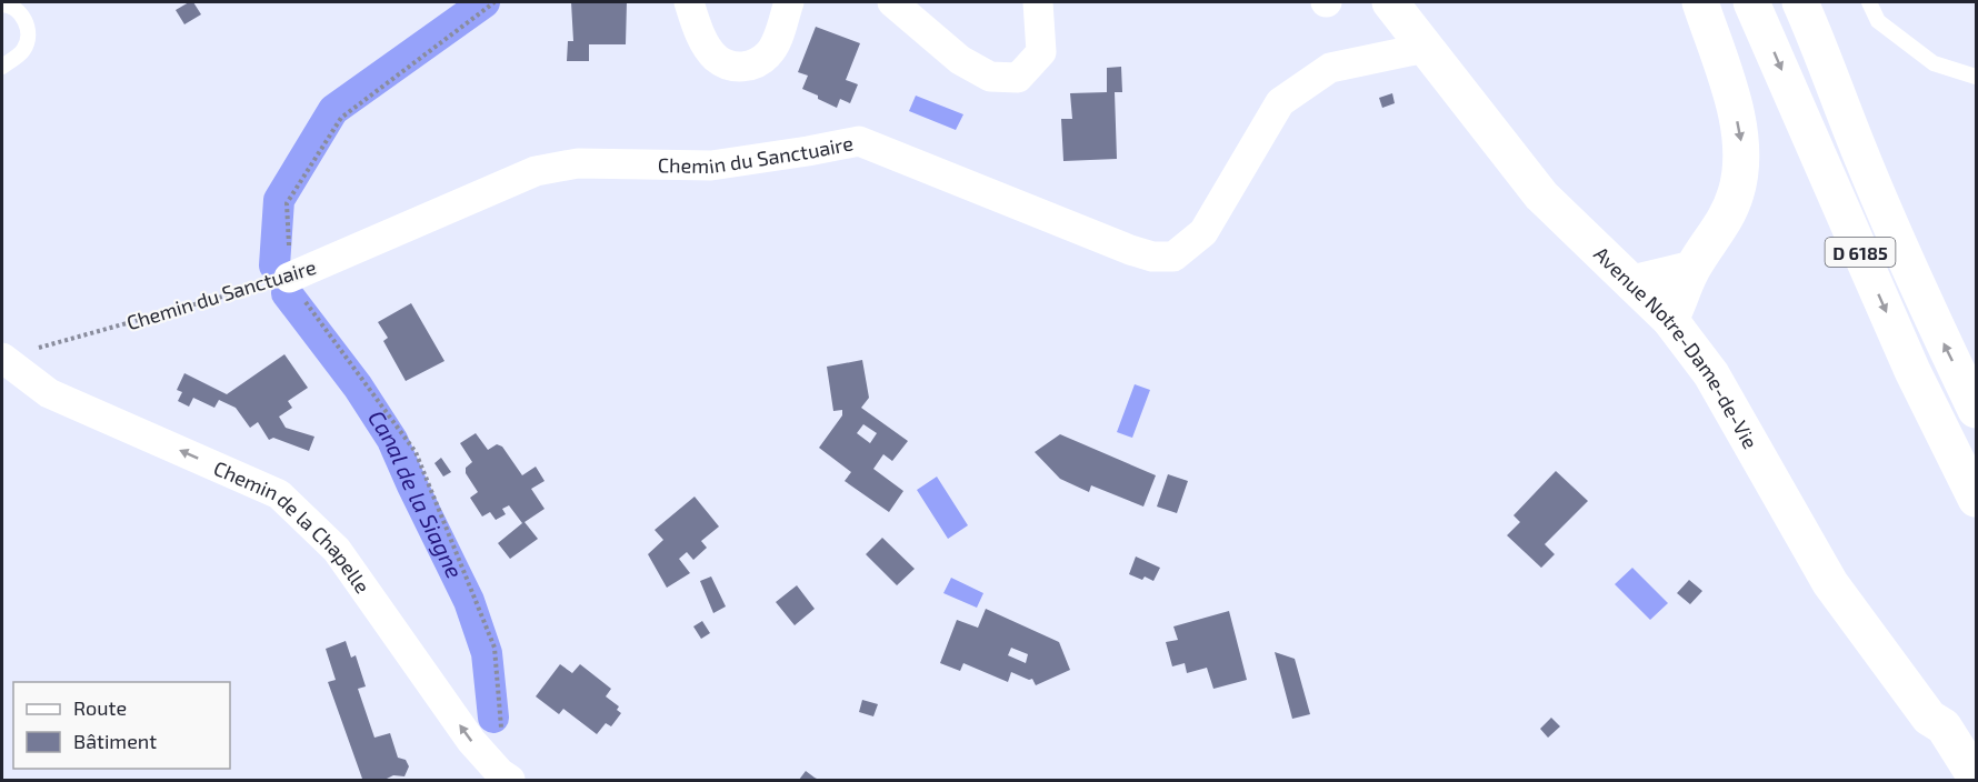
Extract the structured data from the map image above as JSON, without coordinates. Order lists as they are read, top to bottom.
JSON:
{
  "streets": {
    "main road": ["D 6185", "Avenue Notre-Dame-de-Vie"],
    "street": ["Chemin du Sanctuaire", "Chemin de la Chapelle"]
  },
  "crossings": [
    ["Chemin du Sanctuaire", "Avenue Notre-Dame-de-Vie"],
    ["Chemin du Sanctuaire", "Chemin de la Chapelle"]
  ],
  "one_way": ["Chemin de la Chapelle"],
  "water": ["Canal de la Siagne"],
  "legend": ["Route", "Bâtiment"]
}
